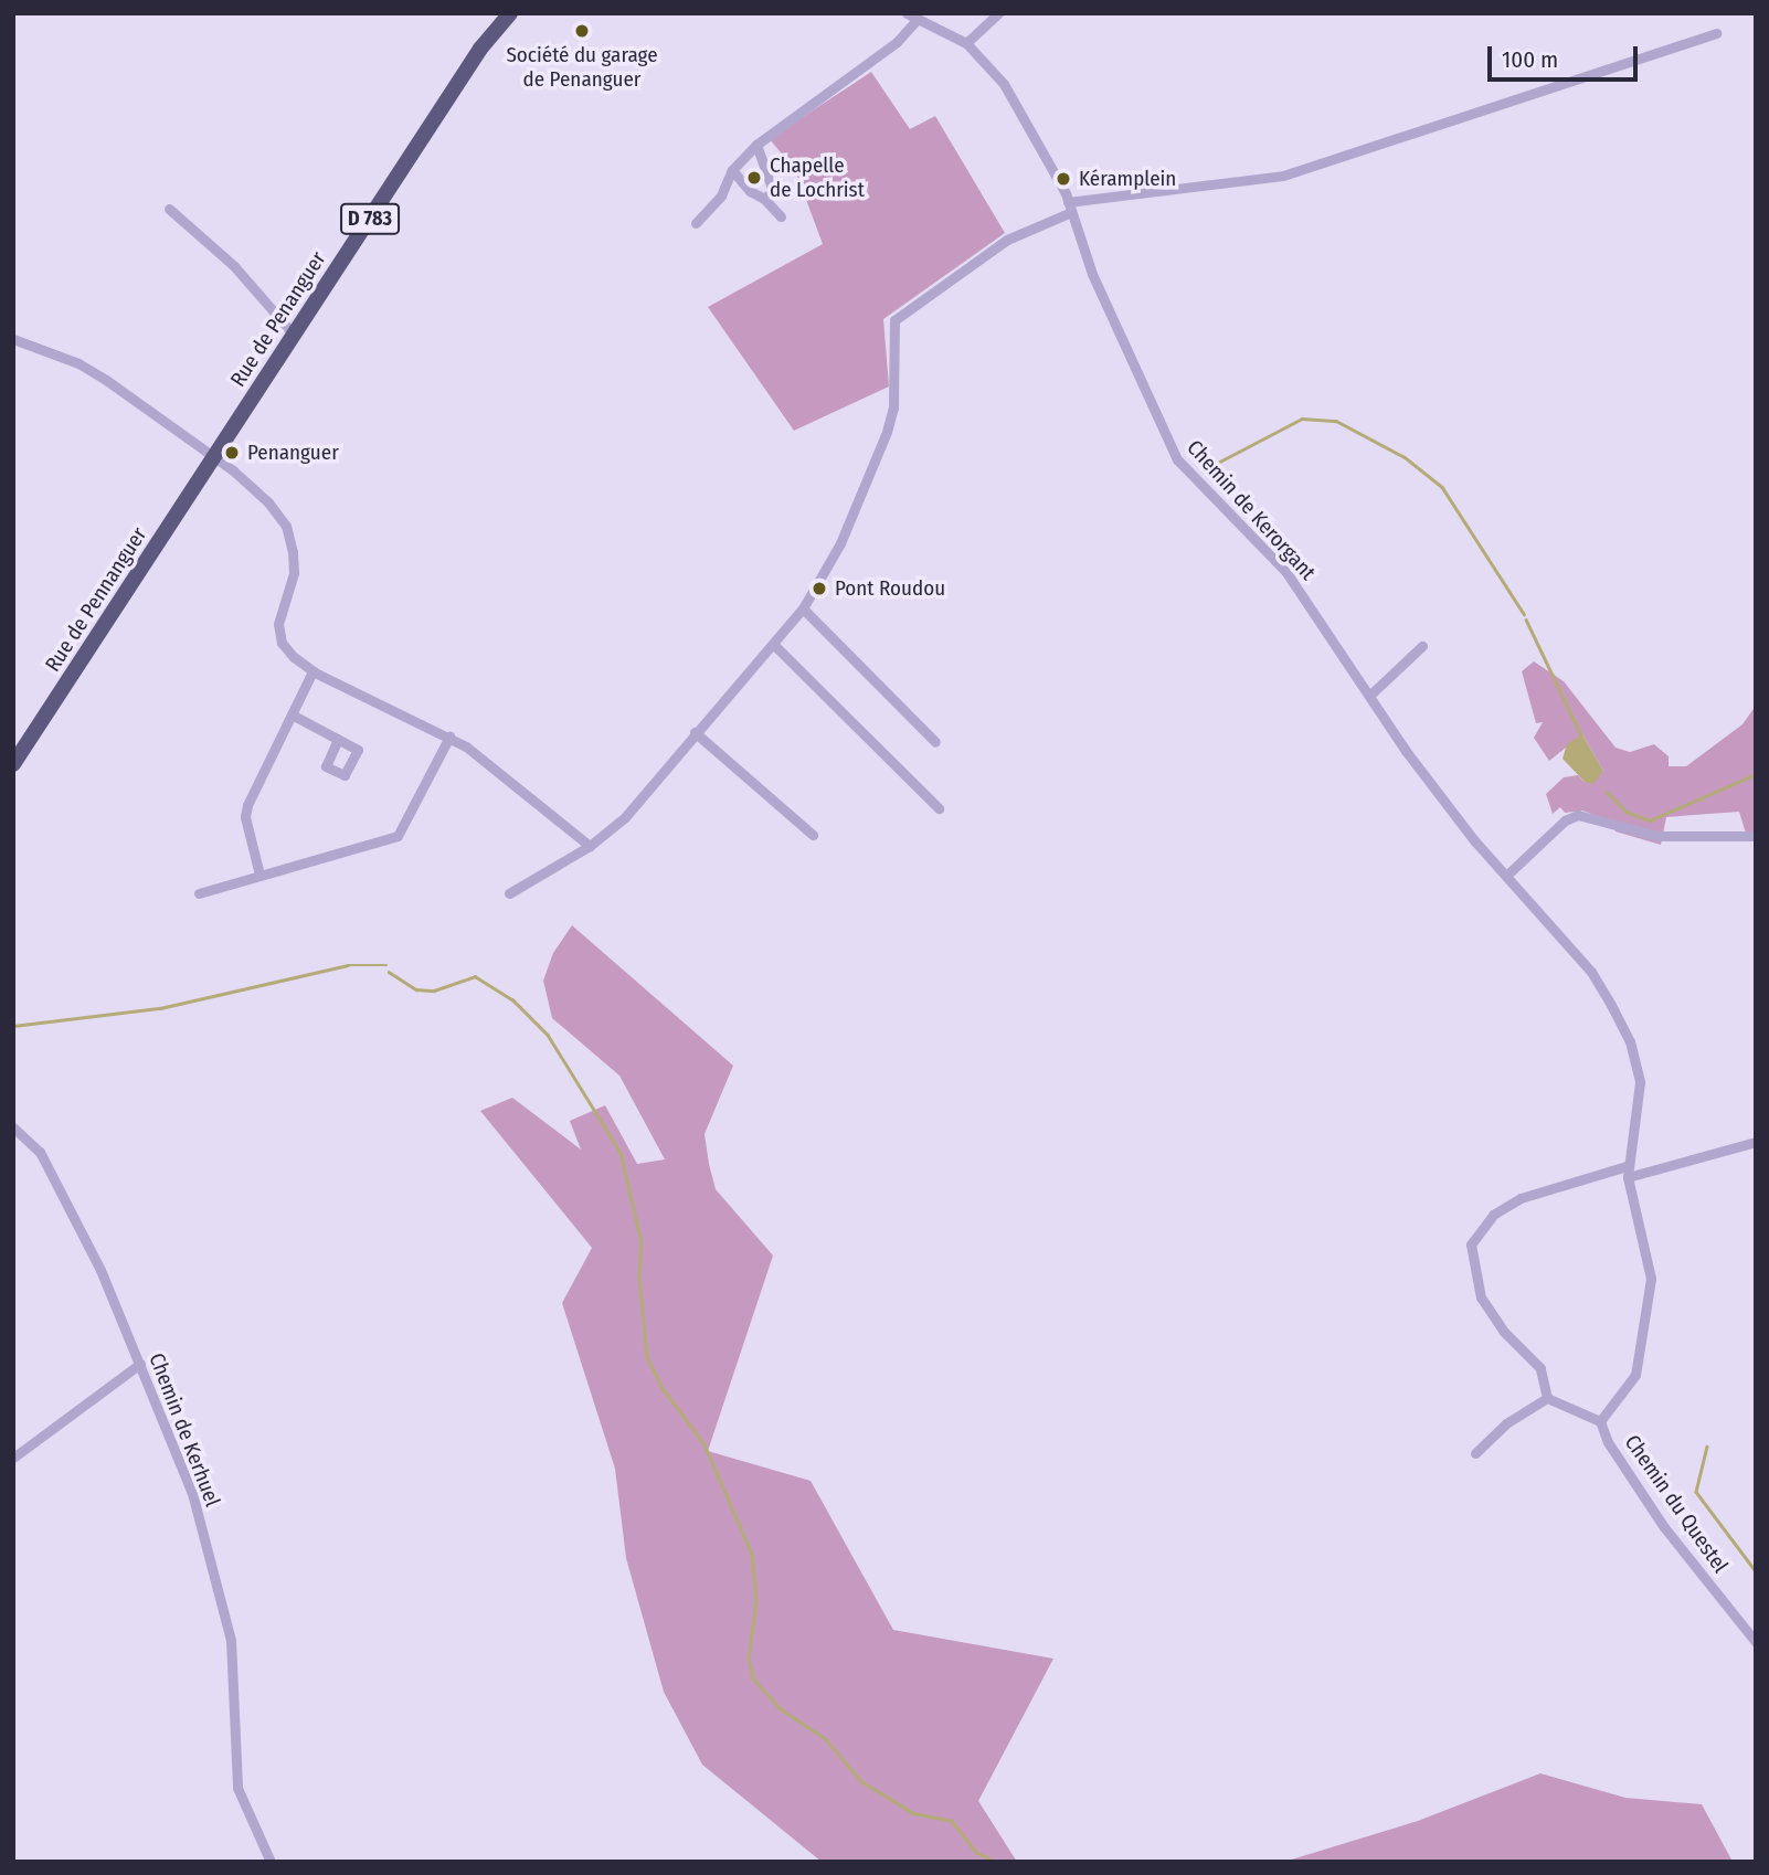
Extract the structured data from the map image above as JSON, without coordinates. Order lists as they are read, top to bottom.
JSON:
{
  "streets": {
    "main road": ["D 783", "Rue de Penanguer", "Rue de Pennanguer"],
    "street": ["Chemin de Kerorgant", "Chemin de Kerhuel", "Chemin du Questel"]
  },
  "crossings": [
    ["Rue de Penanguer", "Rue de Pennanguer"],
    ["Chemin de Kerorgant", "Chemin du Questel"]
  ],
  "places": [
    "Société du garage de Penanguer",
    "Chapelle de Lochrist",
    "Kéramplein",
    "Penanguer",
    "Pont Roudou"
  ],
  "scale_bar": "100 m"
}
